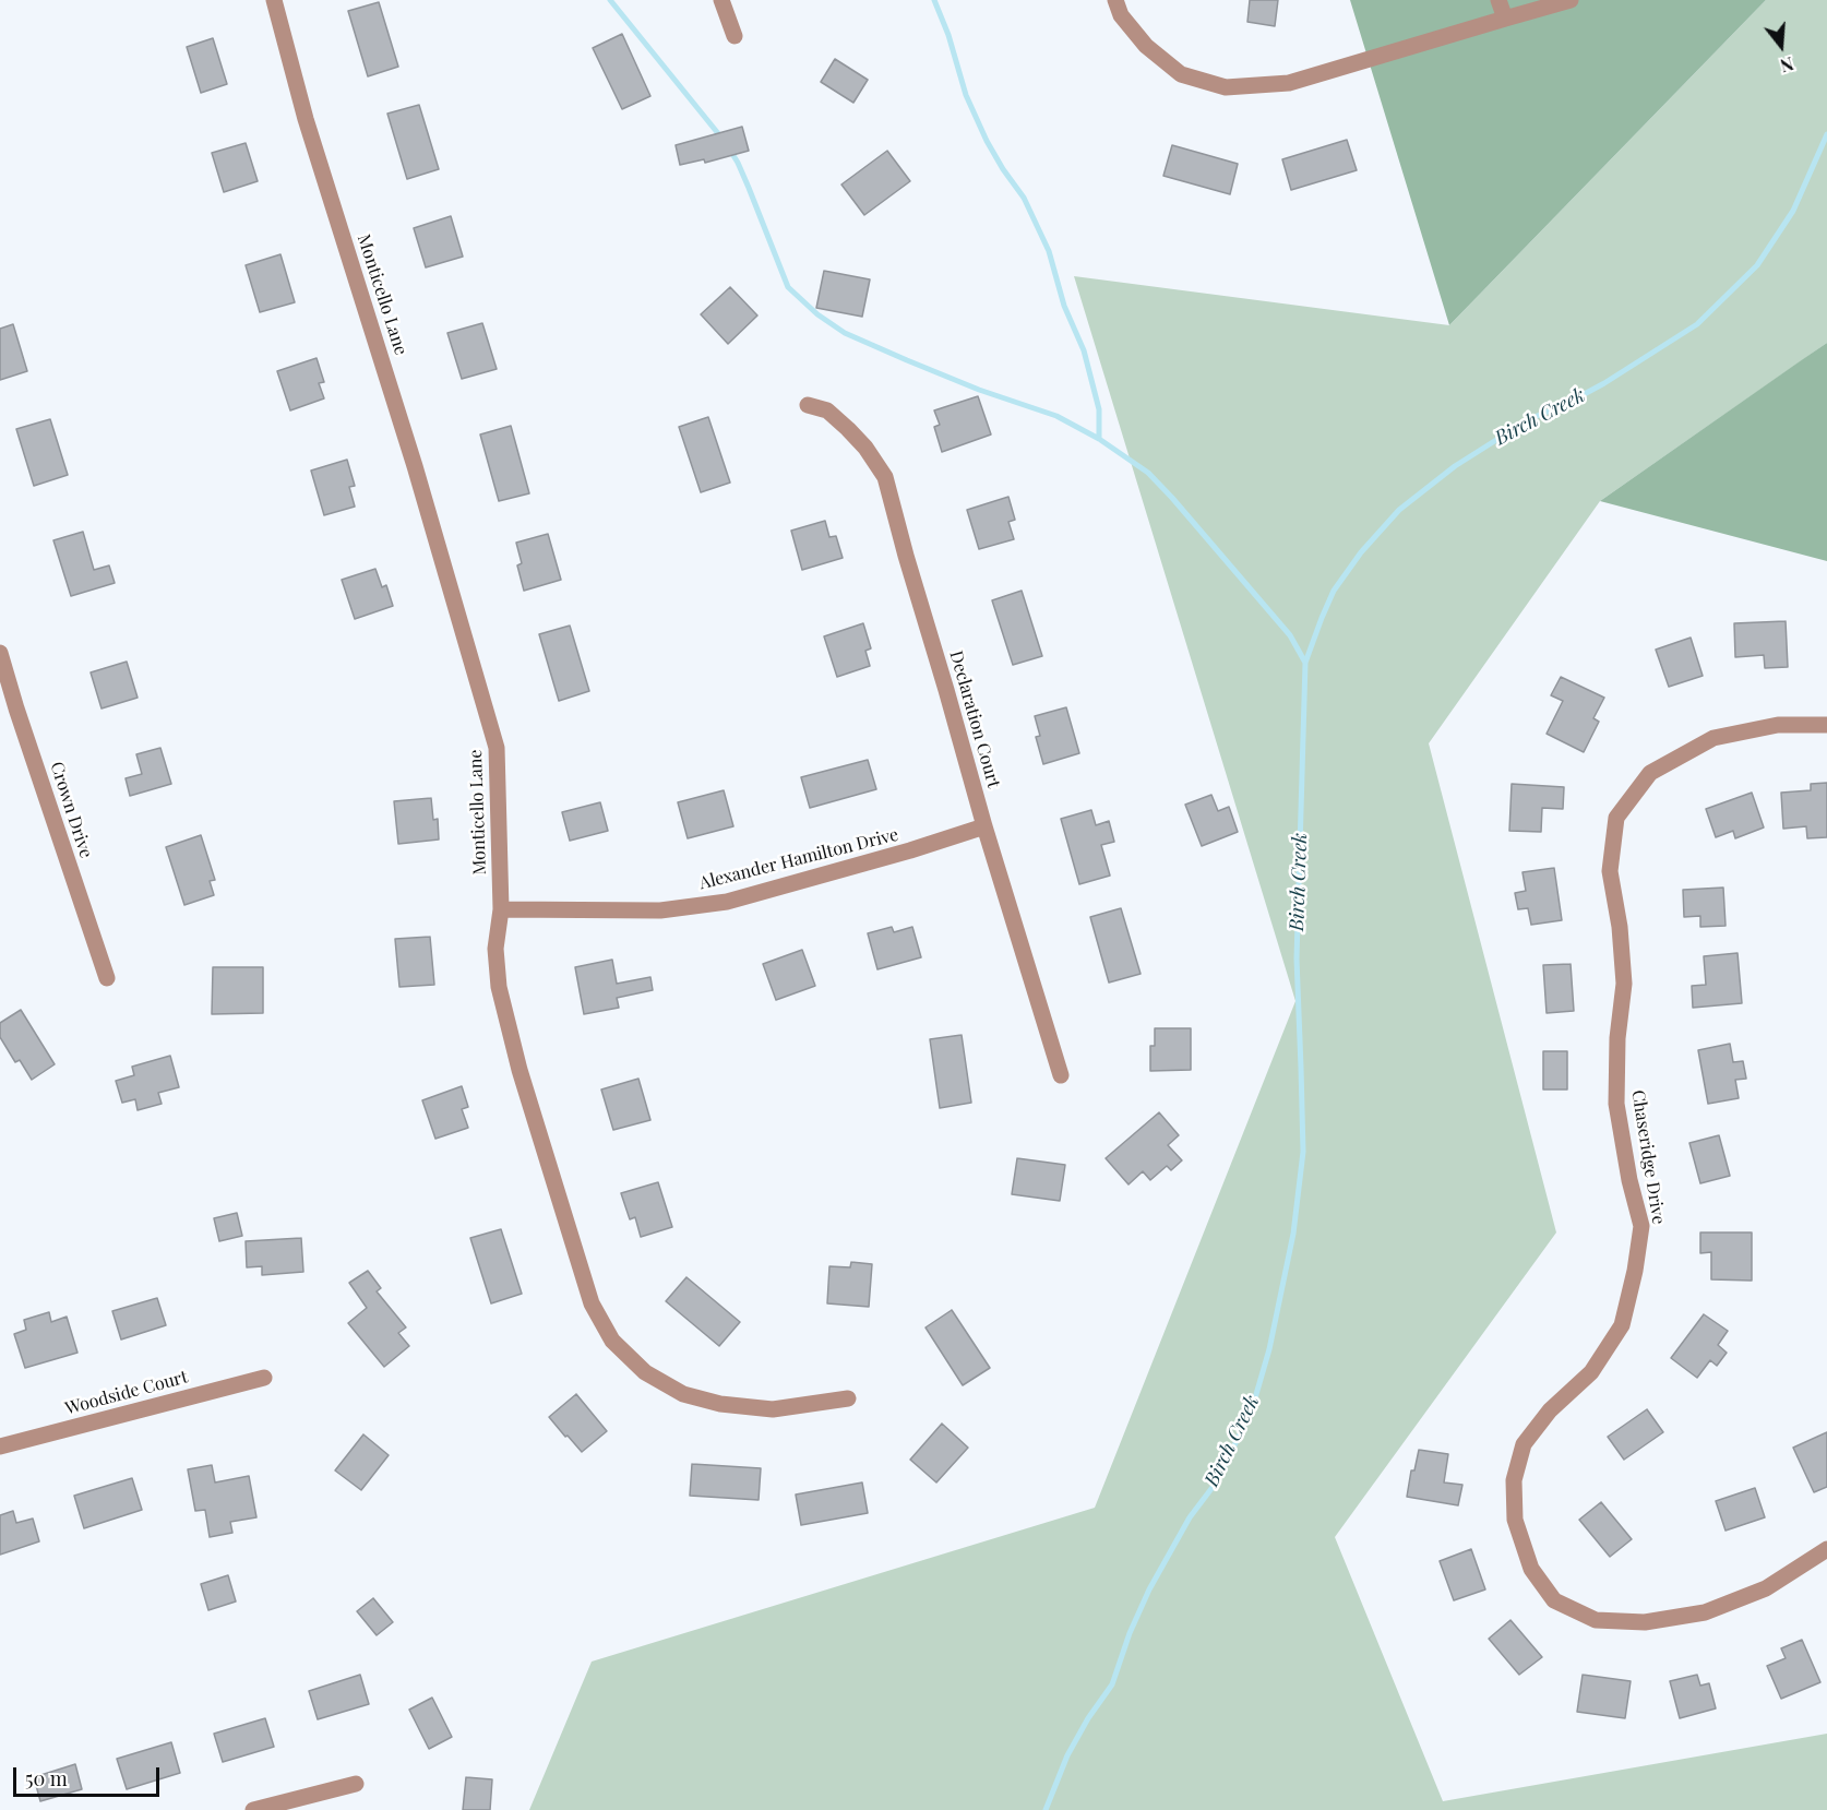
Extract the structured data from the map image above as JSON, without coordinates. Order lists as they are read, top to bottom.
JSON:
{
  "streets": {
    "street": [
      "Monticello Lane",
      "Declaration Court",
      "Crown Drive",
      "Alexander Hamilton Drive",
      "Chaseridge Drive",
      "Woodside Court"
    ]
  },
  "crossings": [
    ["Monticello Lane", "Alexander Hamilton Drive"],
    ["Declaration Court", "Alexander Hamilton Drive"]
  ],
  "water": ["Birch Creek"],
  "scale_bar": "50 m",
  "north": "bottom"
}
